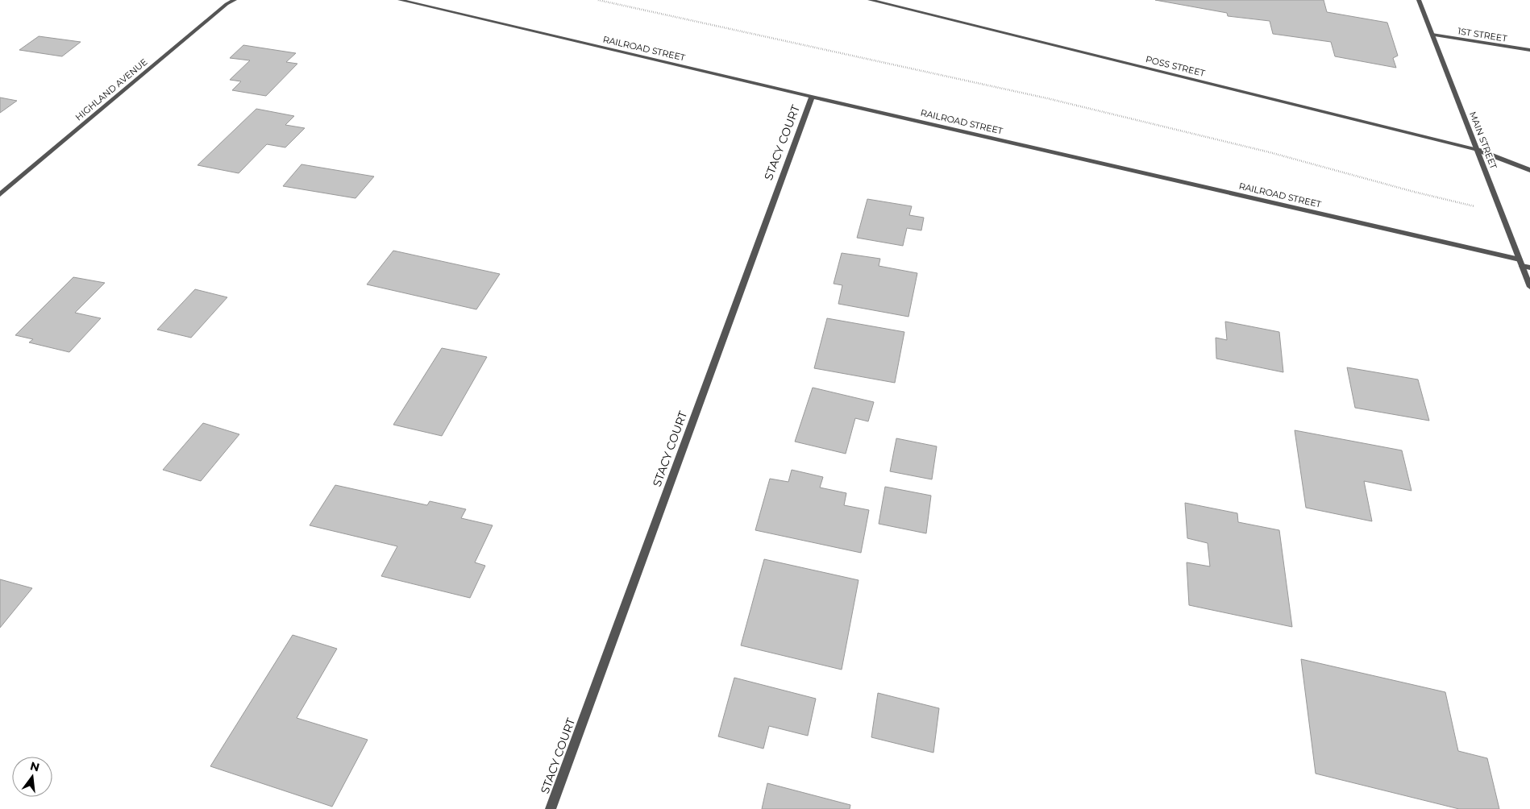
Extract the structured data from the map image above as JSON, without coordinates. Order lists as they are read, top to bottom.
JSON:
{
  "streets": {
    "street": [
      "1ST STREET",
      "RAILROAD STREET",
      "POSS STREET",
      "HIGHLAND AVENUE",
      "MAIN STREET",
      "STACY COURT"
    ]
  },
  "crossings": [
    ["1ST STREET", "MAIN STREET"],
    ["RAILROAD STREET", "MAIN STREET"],
    ["RAILROAD STREET", "STACY COURT"],
    ["POSS STREET", "MAIN STREET"]
  ],
  "north": "top"
}
